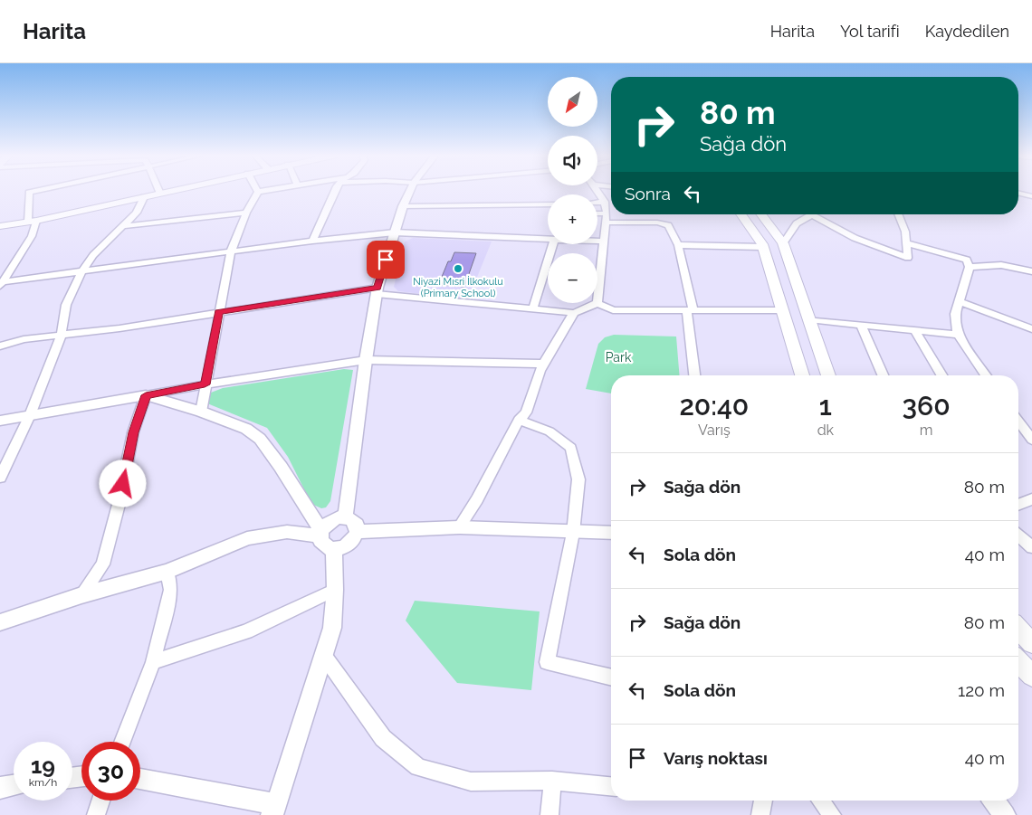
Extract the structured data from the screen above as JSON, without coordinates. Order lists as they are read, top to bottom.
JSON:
{
  "parks": ["Park"],
  "places": ["Niyazi Mısri İlkokulu (Primary School)"],
  "north": "bottom left",
  "page": {
    "header": "Harita",
    "nav": ["Harita", "Yol tarifi", "Kaydedilen"],
    "map_buttons": ["+", "−"],
    "turn": ["80 m", "Sağa dön"],
    "then": "Sonra",
    "eta": [
      "20:40",
      "Varış",
      "1",
      "dk",
      "360",
      "m"
    ],
    "list": [
      {
        "name": "Sağa dön",
        "value": "80 m"
      },
      {
        "name": "Sola dön",
        "value": "40 m"
      },
      {
        "name": "Sağa dön",
        "value": "80 m"
      },
      {
        "name": "Sola dön",
        "value": "120 m"
      },
      {
        "name": "Varış noktası",
        "value": "40 m"
      }
    ],
    "speed": "19 km/h",
    "limit": "30"
  }
}
